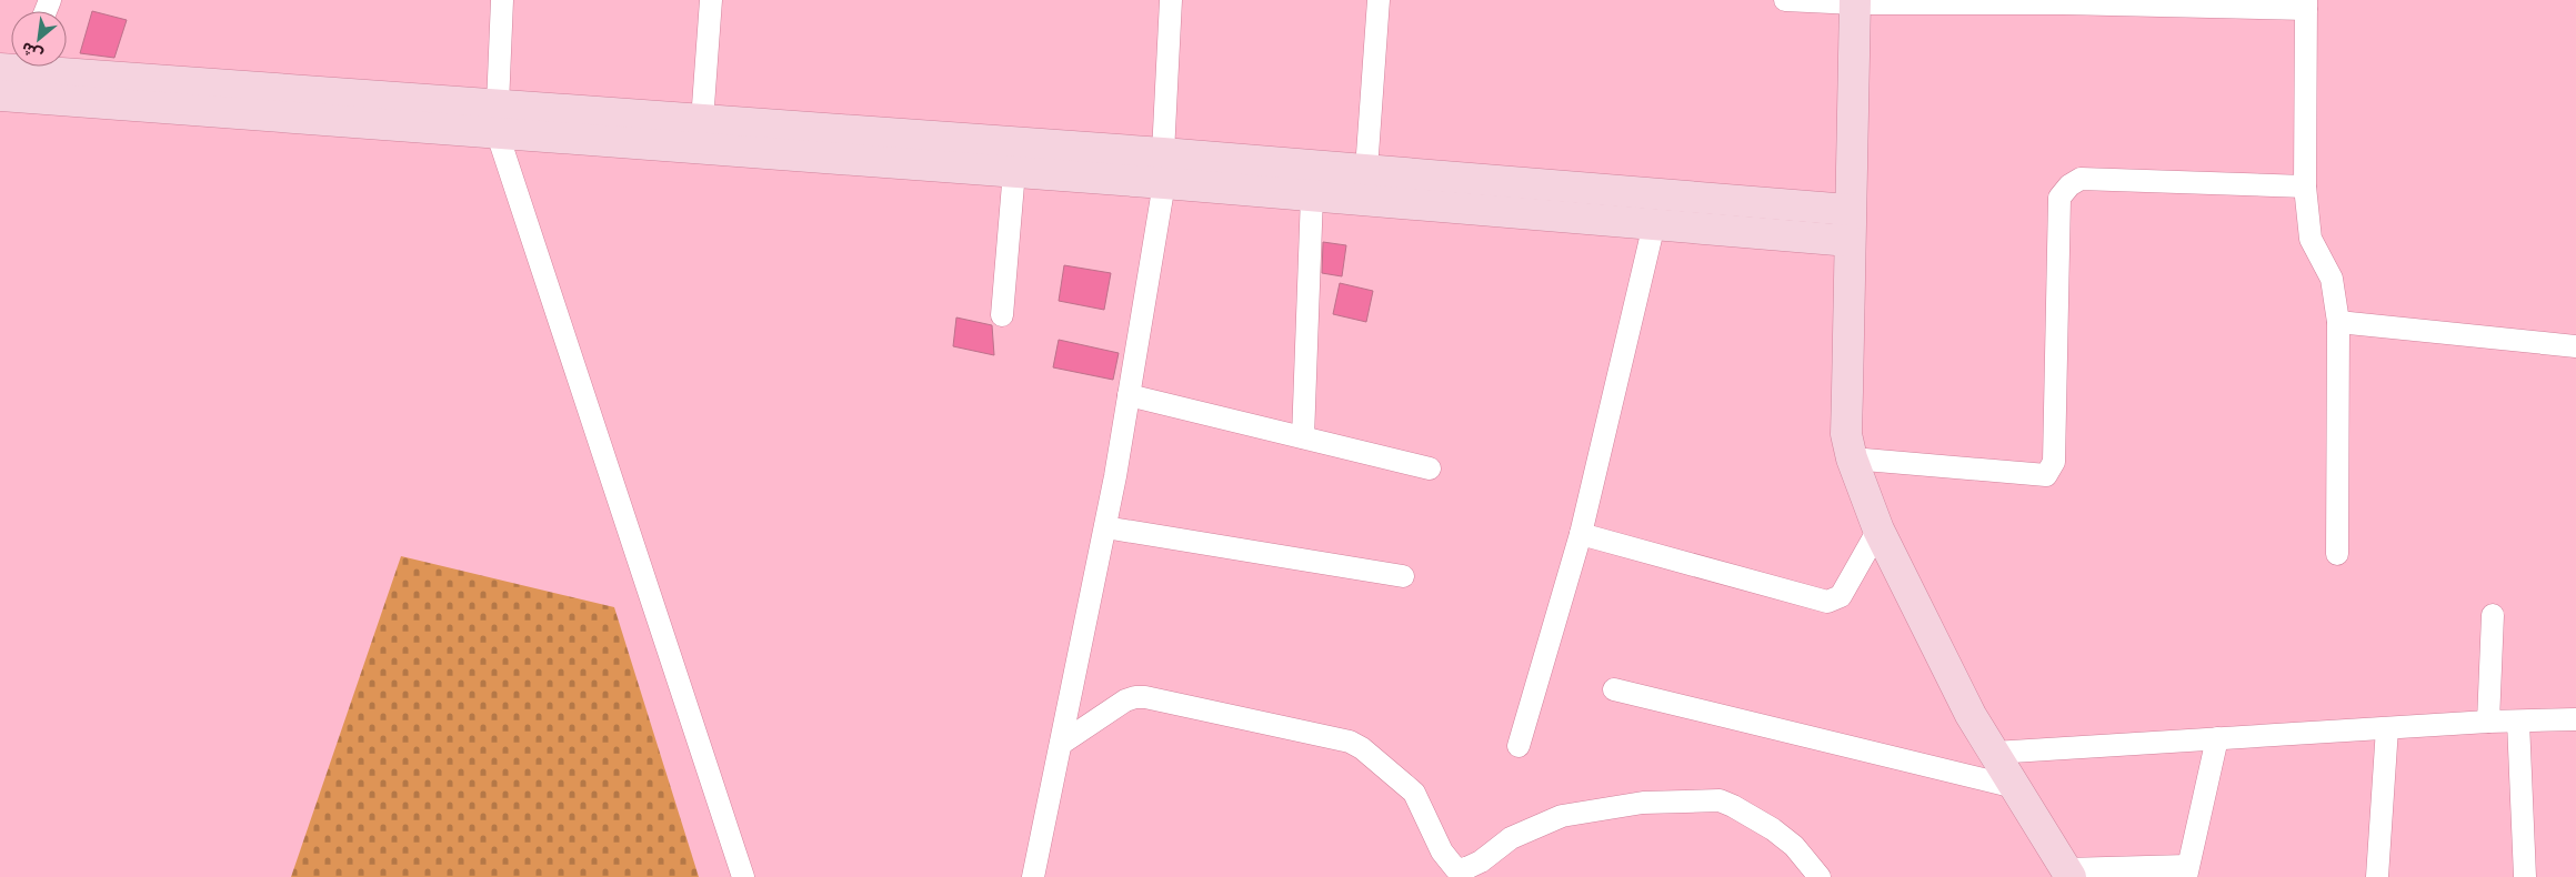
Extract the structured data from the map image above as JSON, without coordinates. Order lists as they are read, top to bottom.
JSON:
{
  "north": "bottom left"
}
